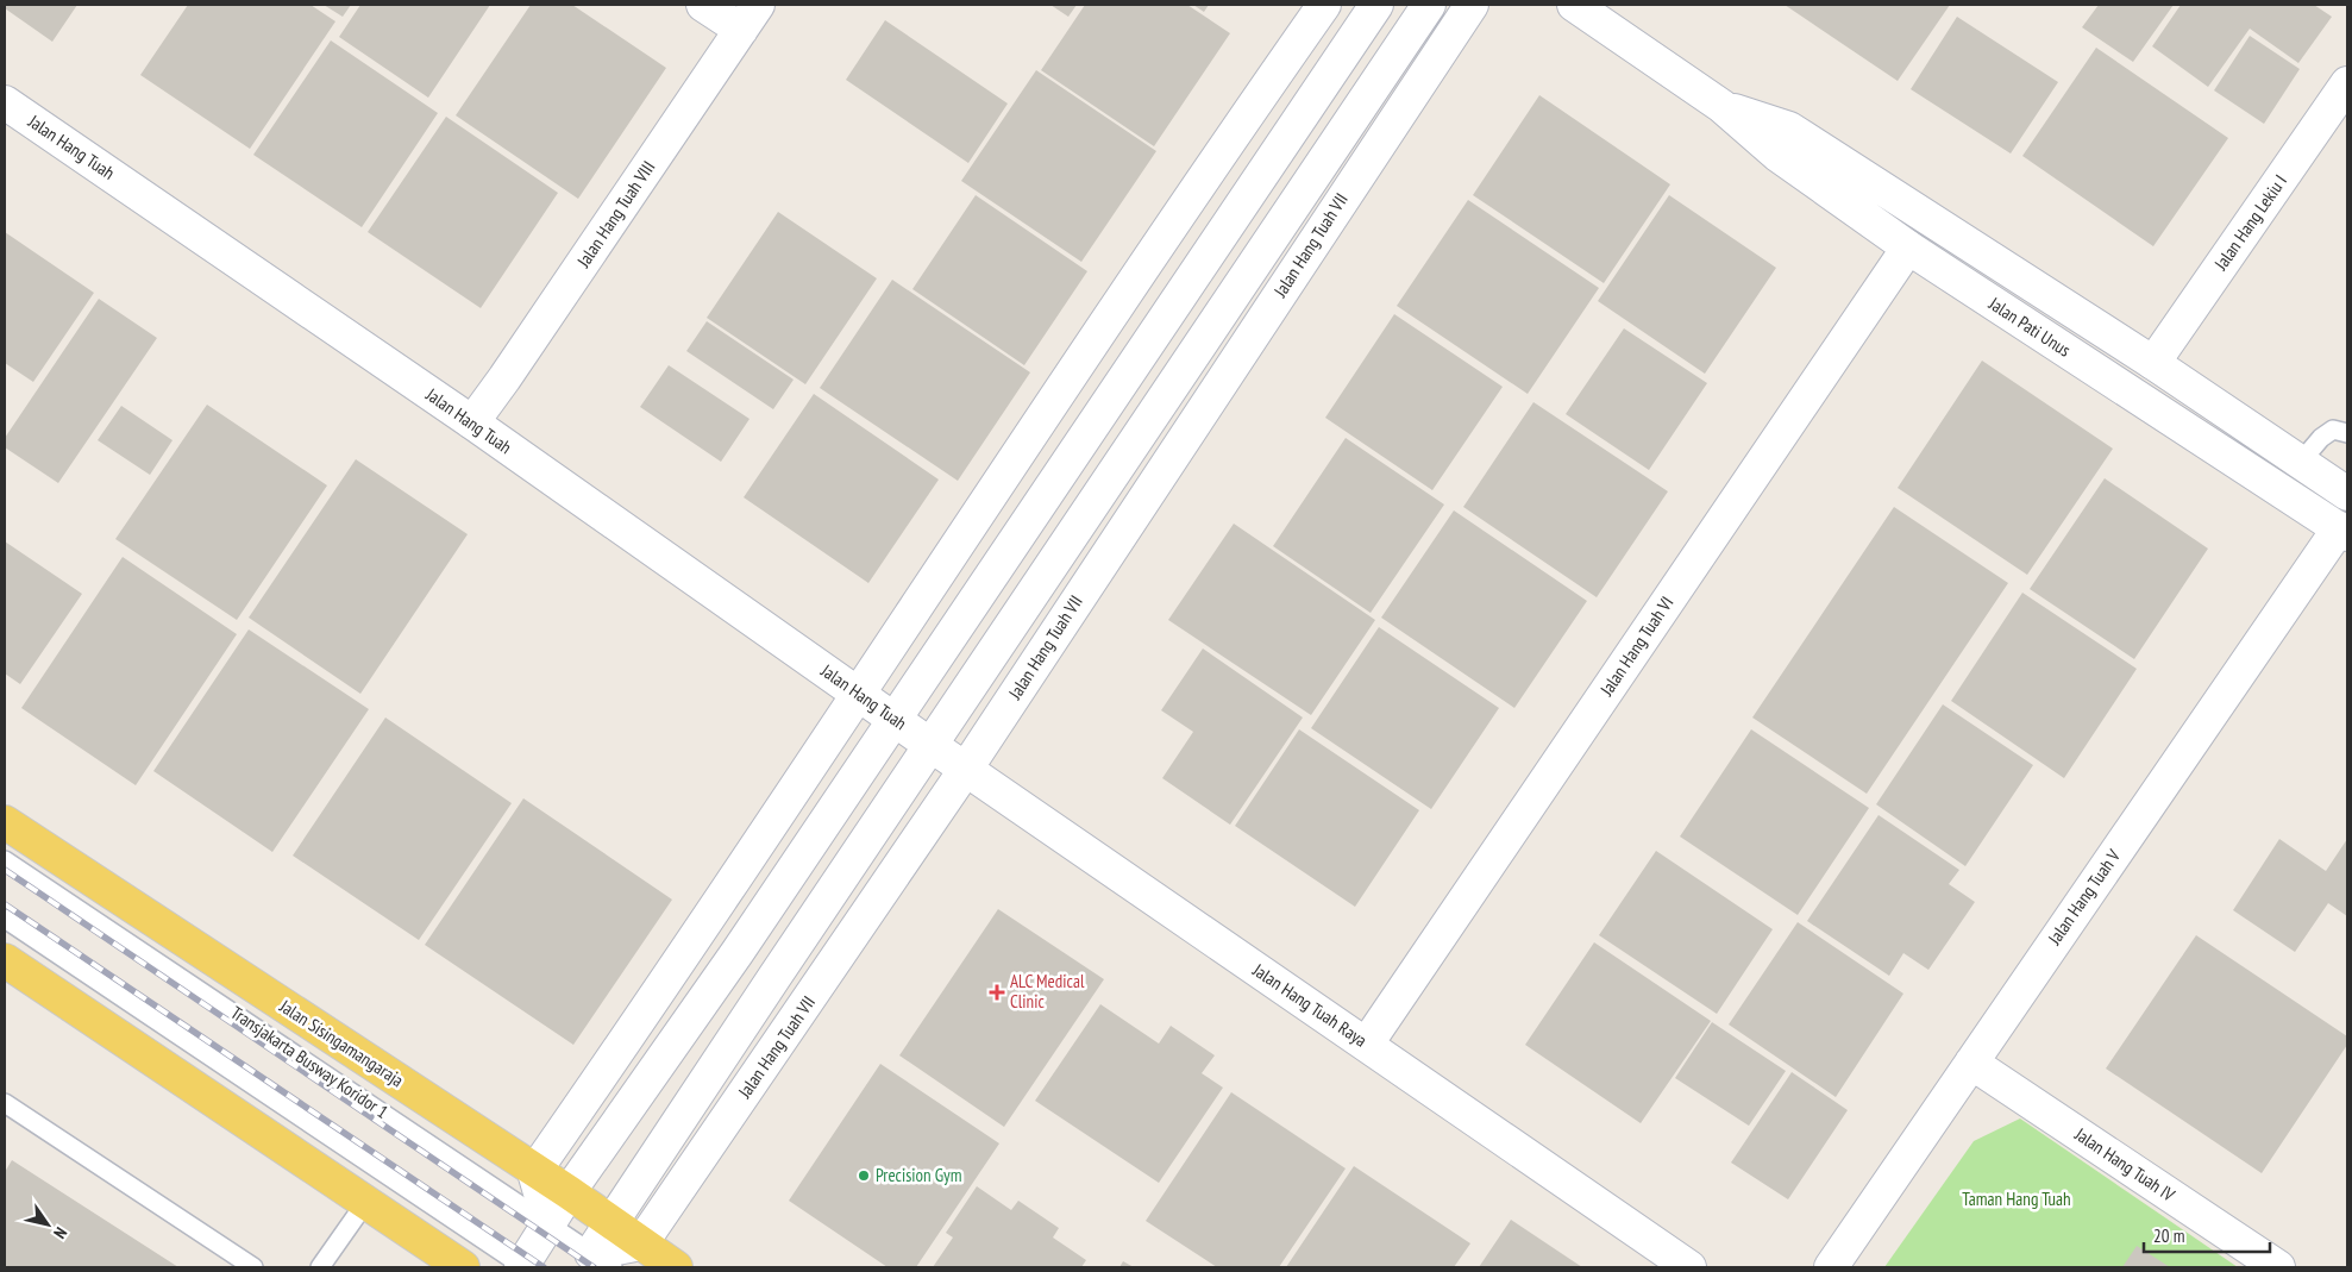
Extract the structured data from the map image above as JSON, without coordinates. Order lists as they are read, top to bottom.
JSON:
{
  "streets": {
    "main road": ["Jalan Sisingamangaraja"],
    "street": [
      "Jalan Hang Tuah",
      "Jalan Hang Tuah VIII",
      "Jalan Hang Lekiu I",
      "Jalan Hang Tuah VII",
      "Jalan Pati Unus",
      "Jalan Hang Tuah VI",
      "Jalan Hang Tuah V",
      "Jalan Hang Tuah Raya",
      "Jalan Hang Tuah IV"
    ],
    "lane": ["Transjakarta Busway Koridor 1"]
  },
  "crossings": [
    ["Jalan Hang Tuah", "Jalan Hang Tuah VIII"],
    ["Jalan Hang Tuah", "Jalan Hang Tuah VII"],
    ["Jalan Hang Tuah", "Jalan Hang Tuah Raya"],
    ["Jalan Hang Lekiu I", "Jalan Pati Unus"],
    ["Jalan Hang Tuah VII", "Jalan Hang Tuah Raya"],
    ["Jalan Hang Tuah VII", "Jalan Sisingamangaraja"],
    ["Jalan Hang Tuah VII", "Transjakarta Busway Koridor 1"],
    ["Jalan Pati Unus", "Jalan Hang Tuah VI"],
    ["Jalan Pati Unus", "Jalan Hang Tuah V"],
    ["Jalan Hang Tuah VI", "Jalan Hang Tuah Raya"],
    ["Jalan Hang Tuah V", "Jalan Hang Tuah IV"]
  ],
  "parks": ["Taman Hang Tuah"],
  "places": {
    "health": ["ALC Medical Clinic"],
    "other": ["Precision Gym"]
  },
  "scale_bar": "20 m",
  "north": "bottom right"
}
